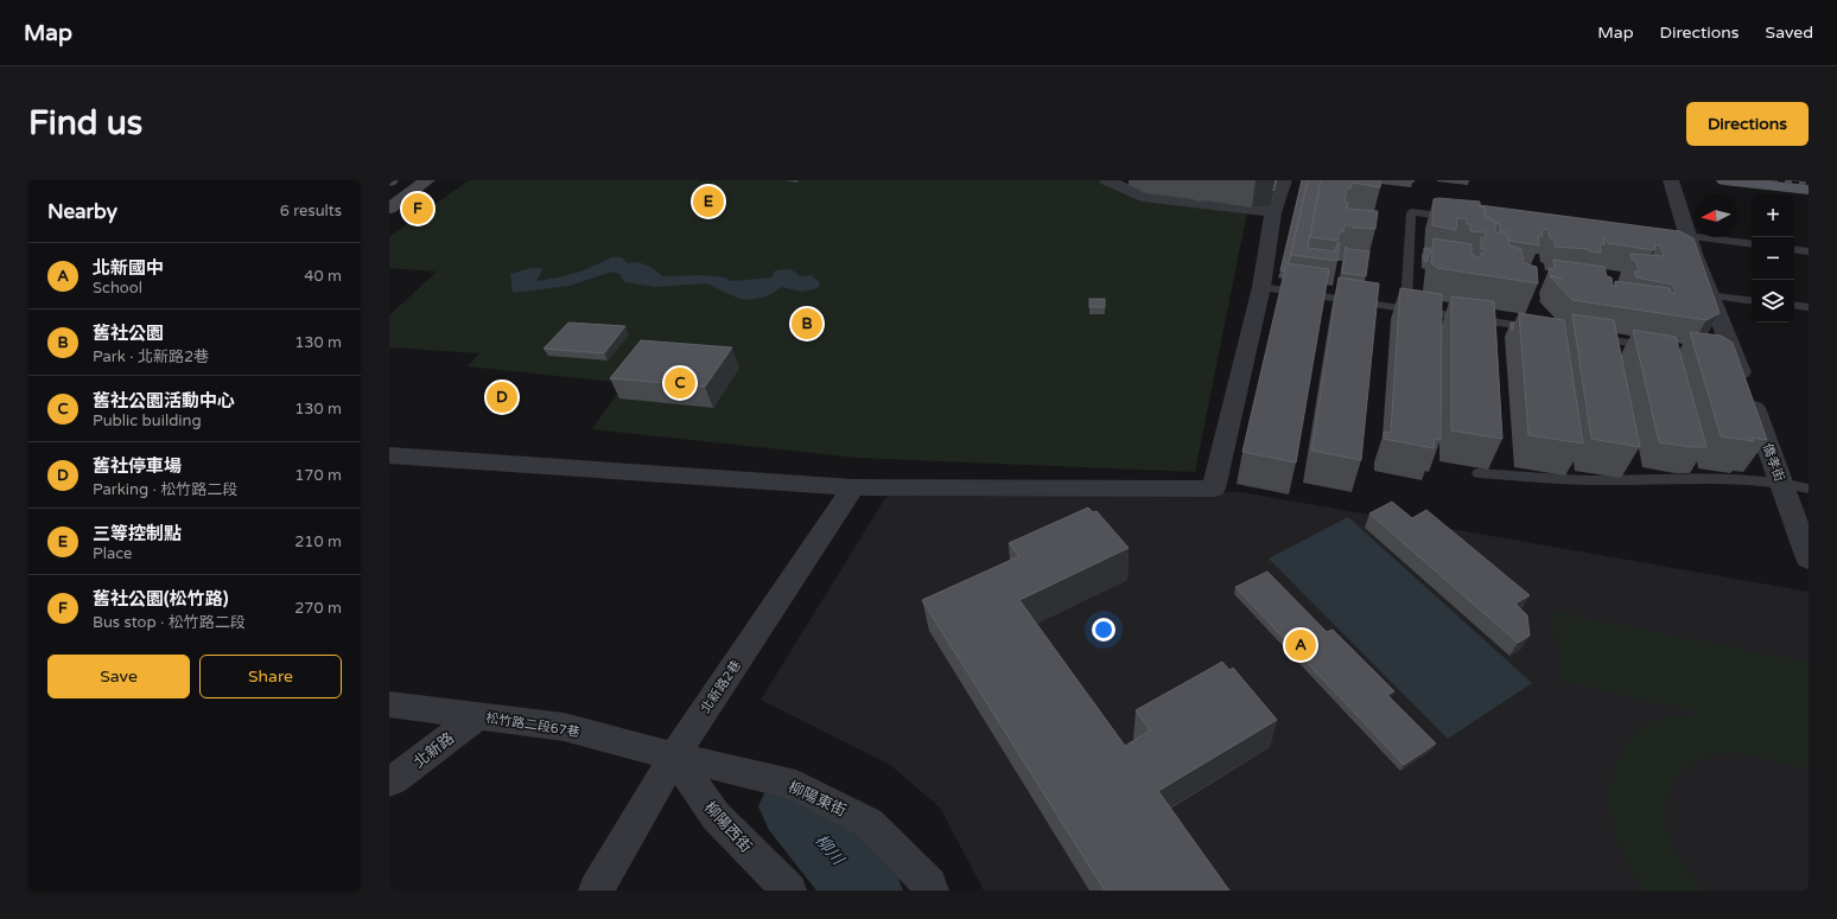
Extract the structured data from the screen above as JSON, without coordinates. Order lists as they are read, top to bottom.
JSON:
{
  "streets": {
    "street": [
      "僑孝街",
      "北新路2巷",
      "松竹路二段67巷",
      "北新路",
      "柳陽東街",
      "柳陽西街"
    ]
  },
  "crossings": [
    ["北新路2巷", "松竹路二段67巷"],
    ["北新路2巷", "柳陽東街"],
    ["北新路2巷", "柳陽西街"],
    ["松竹路二段67巷", "北新路"],
    ["松竹路二段67巷", "柳陽東街"],
    ["松竹路二段67巷", "柳陽西街"],
    ["柳陽東街", "柳陽西街"]
  ],
  "water": ["柳川"],
  "north": "left",
  "page": {
    "header": "Map",
    "nav": ["Map", "Directions", "Saved"],
    "buttons": [
      "Directions",
      ["Save", "Share"]
    ],
    "title": "Find us",
    "heading": ["Nearby", "6 results"],
    "pins": [
      "E",
      "F",
      "B",
      "C",
      "D",
      "A"
    ],
    "map_buttons": ["+", "−"],
    "list": [
      {
        "mark": "A",
        "name": "北新國中",
        "note": "School",
        "value": "40 m"
      },
      {
        "mark": "B",
        "name": "舊社公園",
        "note": "Park · 北新路2巷",
        "value": "130 m"
      },
      {
        "mark": "C",
        "name": "舊社公園活動中心",
        "note": "Public building",
        "value": "130 m"
      },
      {
        "mark": "D",
        "name": "舊社停車場",
        "note": "Parking · 松竹路二段",
        "value": "170 m"
      },
      {
        "mark": "E",
        "name": "三等控制點",
        "note": "Place",
        "value": "210 m"
      },
      {
        "mark": "F",
        "name": "舊社公園(松竹路)",
        "note": "Bus stop · 松竹路二段",
        "value": "270 m"
      }
    ]
  }
}
